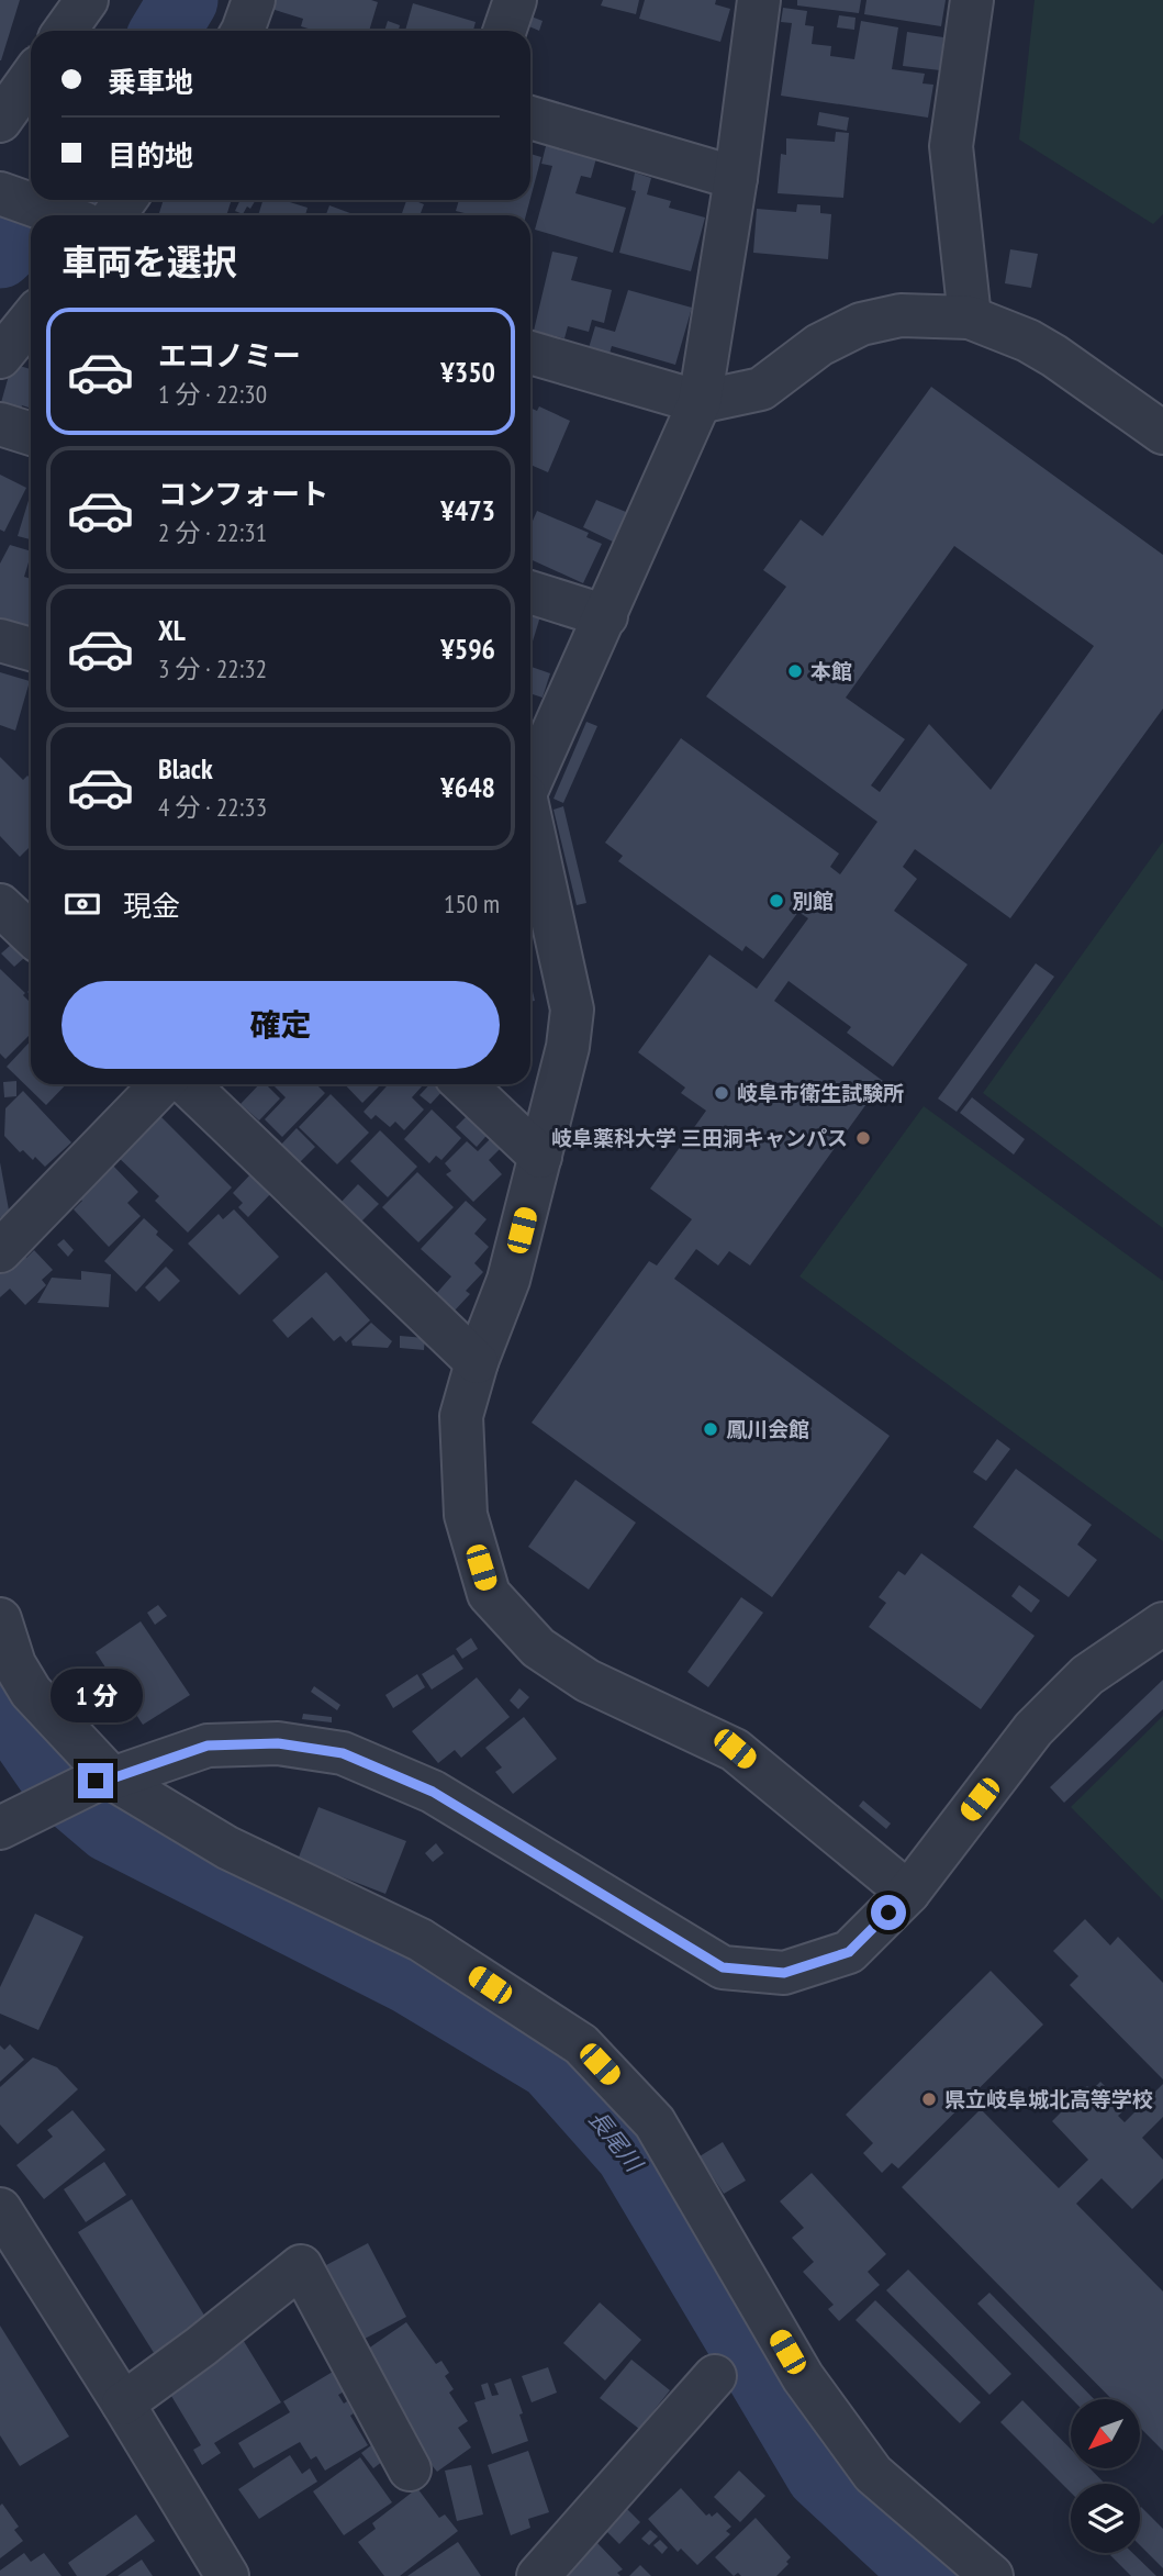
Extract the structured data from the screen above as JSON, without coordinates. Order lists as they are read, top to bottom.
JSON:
{
  "water": ["長尾川"],
  "places": [
    "本館",
    "別館",
    "岐阜市衛生試験所",
    "岐阜薬科大学 三田洞キャンパス",
    "鳳川会館",
    "県立岐阜城北高等学校"
  ],
  "north": "bottom left",
  "page": {
    "banner": ["乗車地", "目的地"],
    "heading": "車両を選択",
    "list": [
      {
        "name": "エコノミー",
        "note": "1 分 · 22:30",
        "value": "¥350"
      },
      {
        "name": "コンフォート",
        "note": "2 分 · 22:31",
        "value": "¥473"
      },
      {
        "name": "XL",
        "note": "3 分 · 22:32",
        "value": "¥596"
      },
      {
        "name": "Black",
        "note": "4 分 · 22:33",
        "value": "¥648"
      }
    ],
    "pay": ["現金", "150 m"],
    "buttons": "確定",
    "bubble": "1 分"
  }
}
